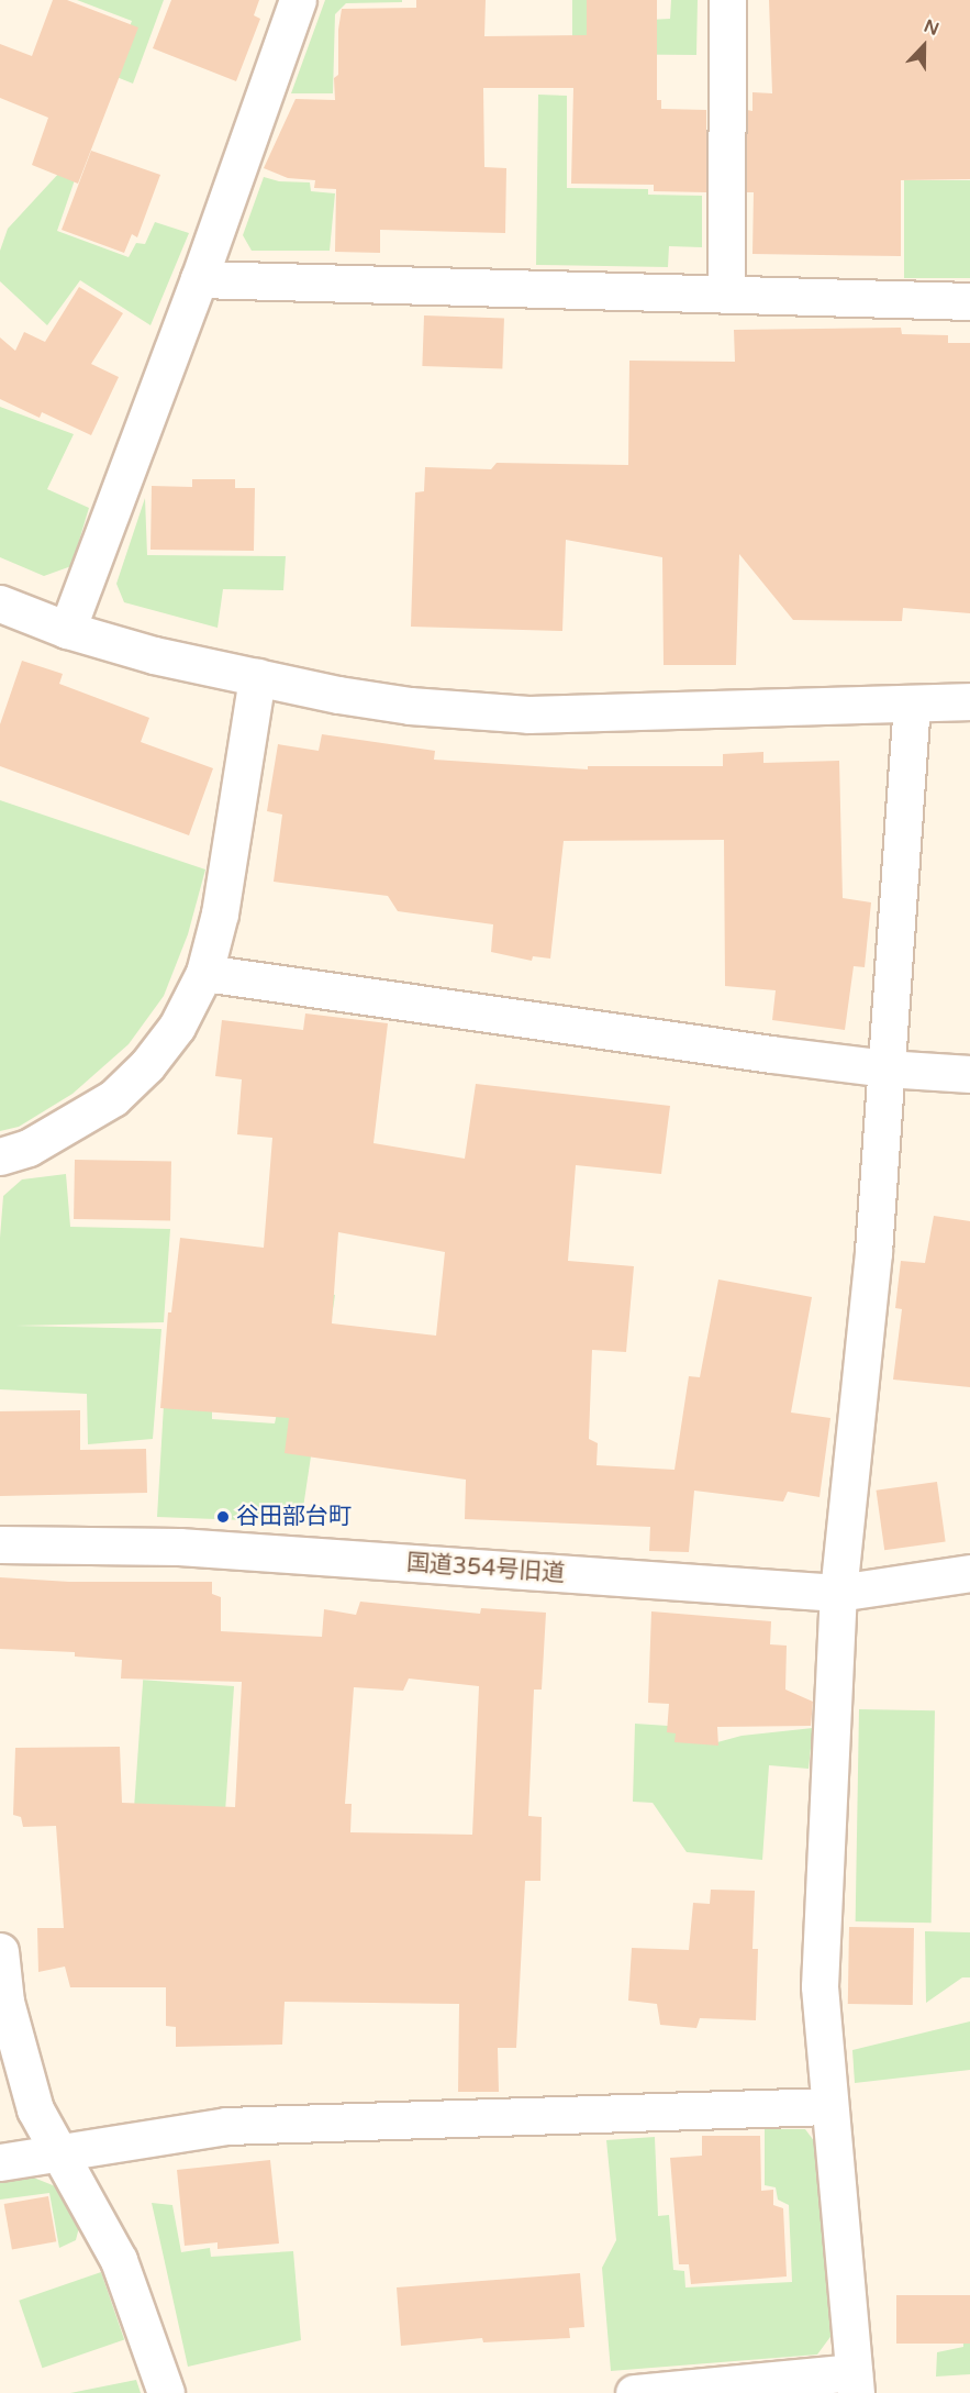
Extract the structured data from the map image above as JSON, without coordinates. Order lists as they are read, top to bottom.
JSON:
{
  "streets": {
    "street": ["国道354号旧道"]
  },
  "places": ["谷田部台町"],
  "north": "top"
}
